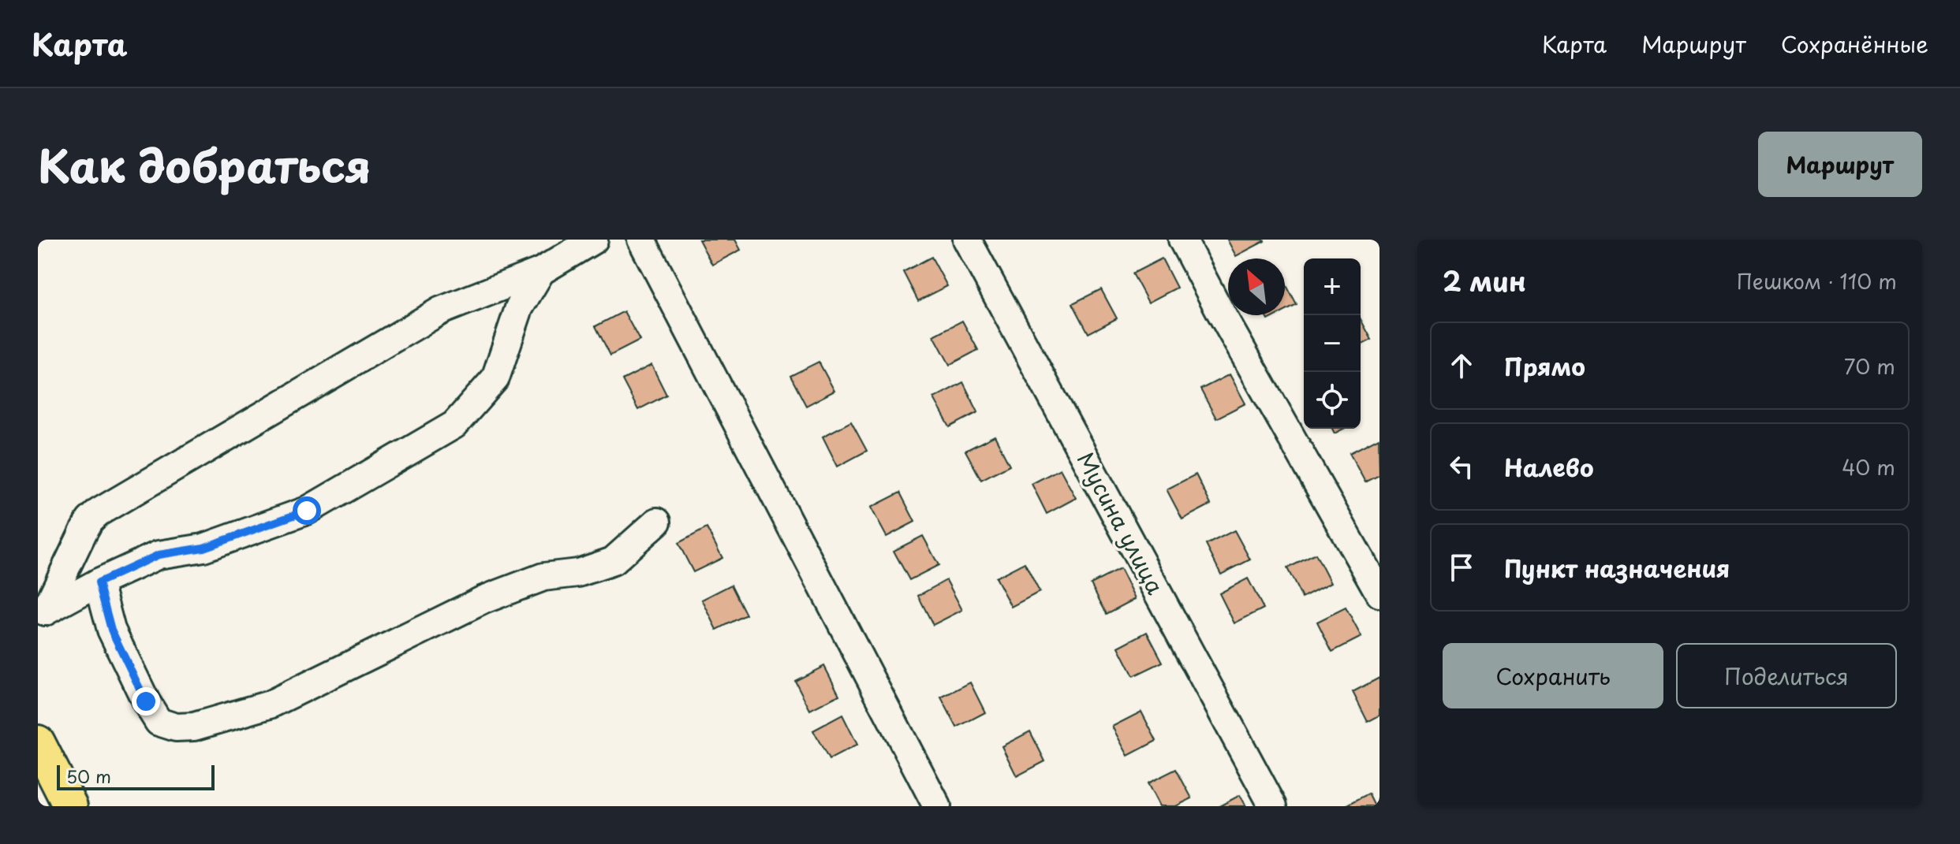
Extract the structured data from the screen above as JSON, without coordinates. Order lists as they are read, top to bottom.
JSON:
{
  "streets": {
    "street": ["Мусина улица"]
  },
  "scale_bar": "50 m",
  "north": "top left",
  "page": {
    "header": "Карта",
    "nav": ["Карта", "Маршрут", "Сохранённые"],
    "title": "Как добраться",
    "buttons": [
      "Маршрут",
      ["Сохранить", "Поделиться"]
    ],
    "heading": ["2 мин", "Пешком · 110 m"],
    "map_buttons": ["+", "−"],
    "list": [
      ["Прямо", "70 m"],
      ["Налево", "40 m"],
      "Пункт назначения"
    ],
    "scale": "50 m"
  }
}
